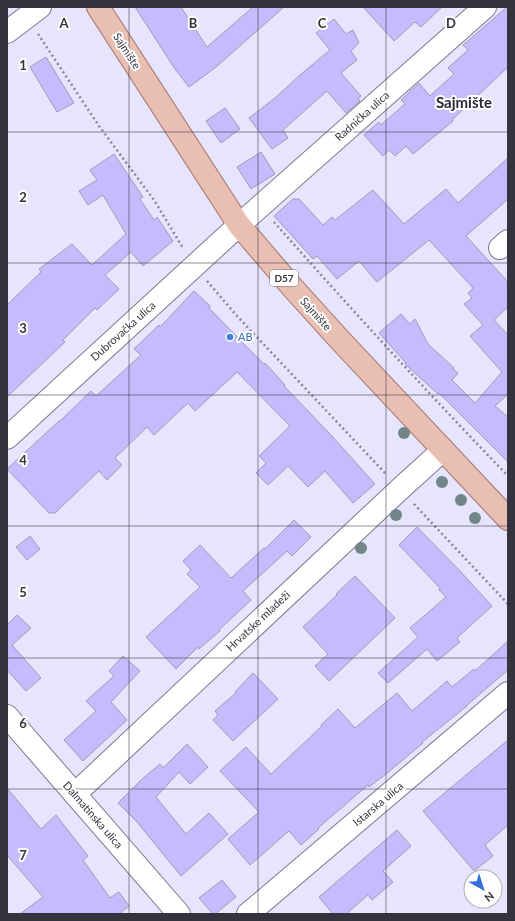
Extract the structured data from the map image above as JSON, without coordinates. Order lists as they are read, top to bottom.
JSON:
{
  "streets": {
    "main road": ["Sajmište", "D57"],
    "street": [
      "Radnička ulica",
      "Dubrovačka ulica",
      "Hrvatske mladeži",
      "Istarska ulica",
      "Dalmatinska ulica"
    ]
  },
  "crossings": [
    ["Sajmište", "Radnička ulica"],
    ["Sajmište", "Dubrovačka ulica"],
    ["Sajmište", "Hrvatske mladeži"],
    ["Radnička ulica", "Dubrovačka ulica"],
    ["Hrvatske mladeži", "Dalmatinska ulica"]
  ],
  "districts": ["Sajmište"],
  "places": ["AB"],
  "north": "bottom right",
  "grid": {
    "columns": [
      "A",
      "B",
      "C",
      "D"
    ],
    "rows": [
      "1",
      "2",
      "3",
      "4",
      "5",
      "6",
      "7"
    ]
  }
}
